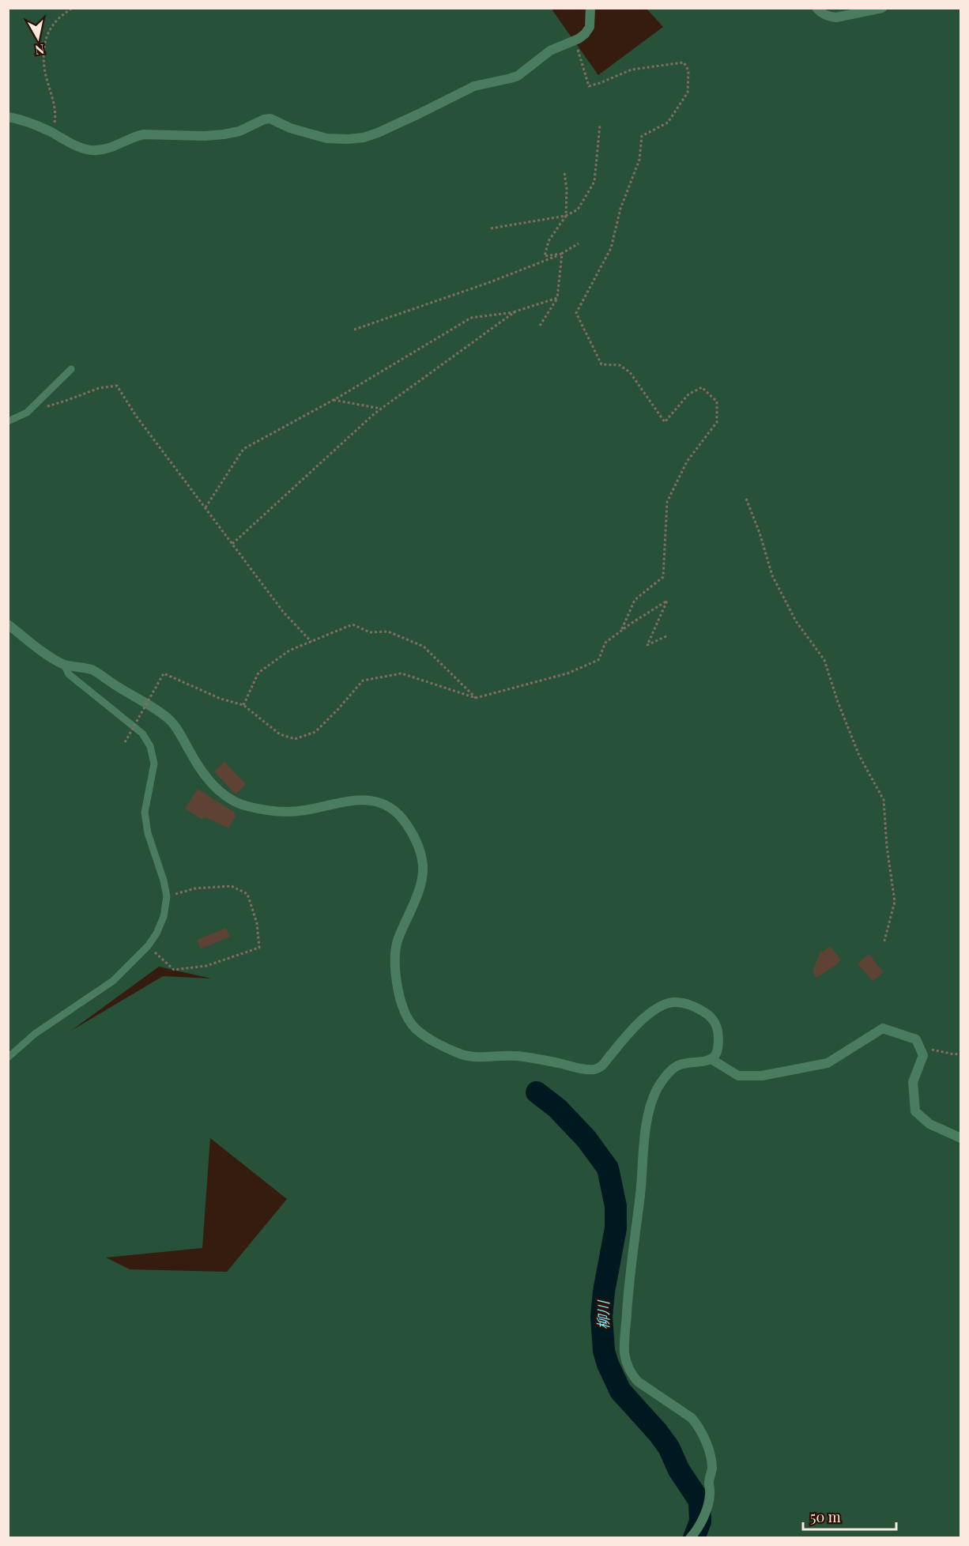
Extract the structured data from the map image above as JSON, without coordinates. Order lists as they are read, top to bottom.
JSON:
{
  "water": ["柳川"],
  "scale_bar": "50 m",
  "north": "bottom"
}
